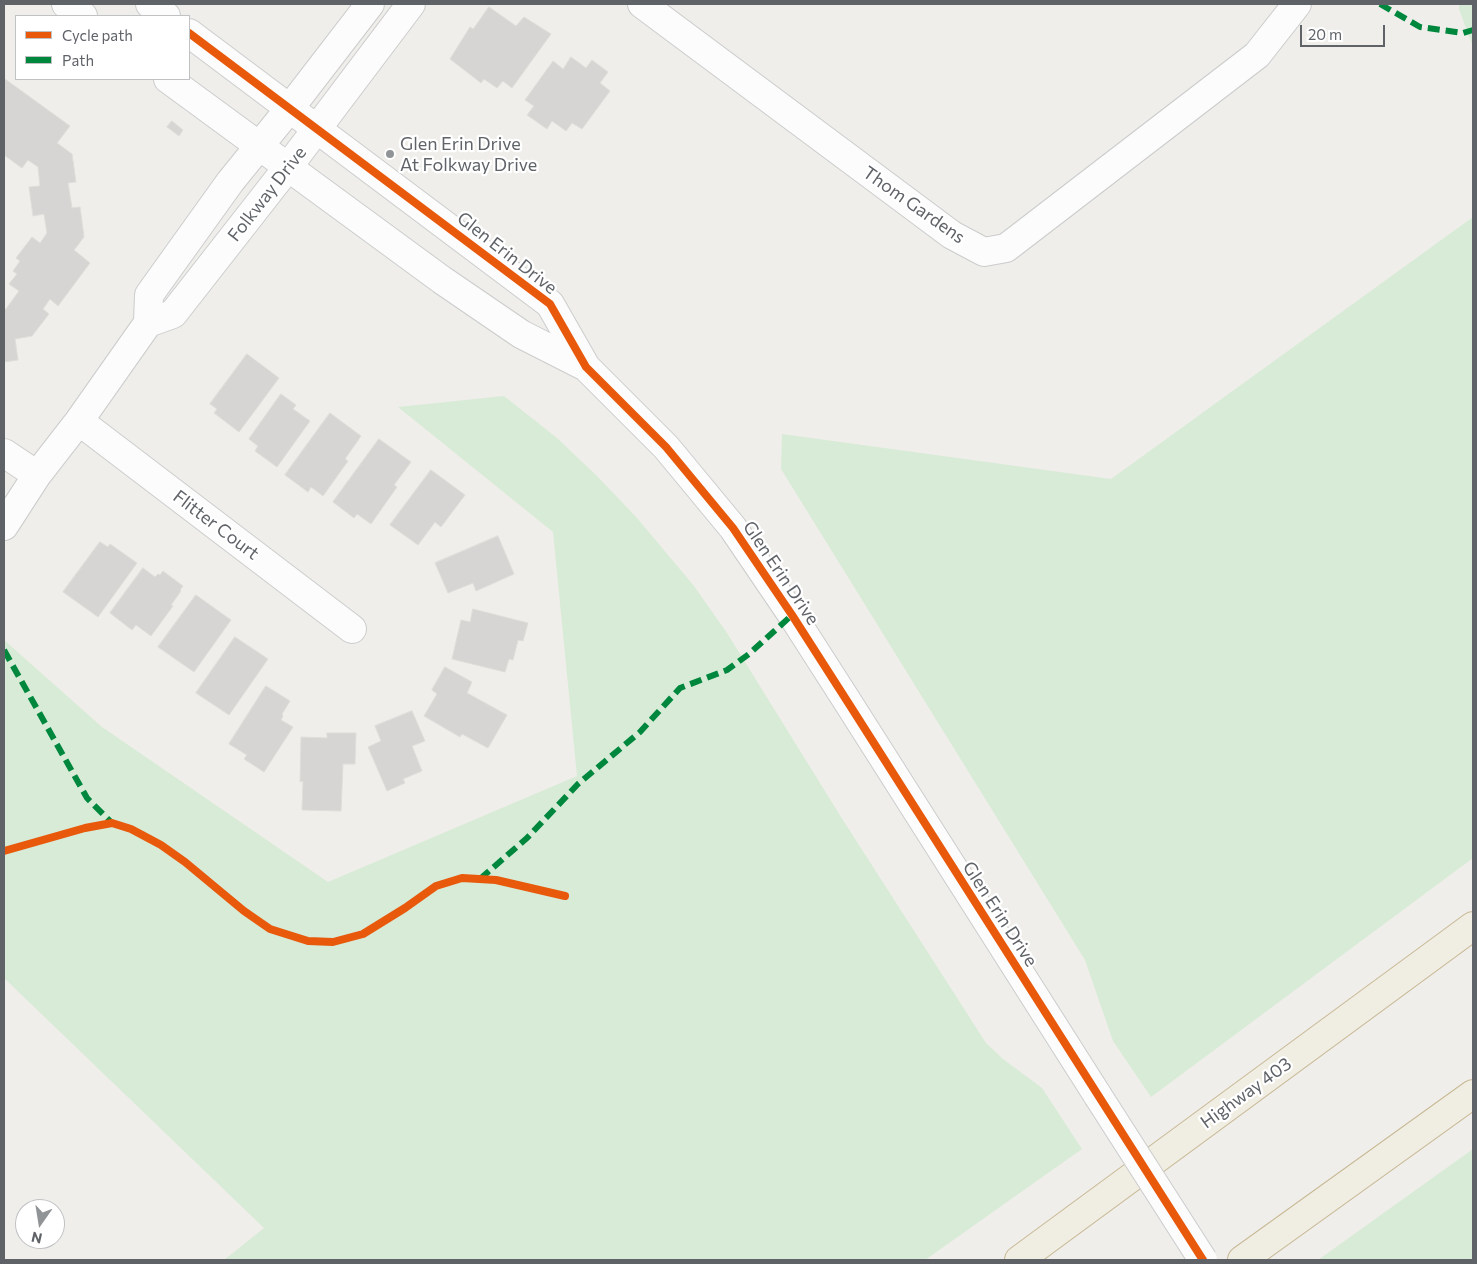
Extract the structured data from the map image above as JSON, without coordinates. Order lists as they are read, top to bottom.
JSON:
{
  "streets": {
    "highway": ["Highway 403"],
    "street": [
      "Folkway Drive",
      "Thom Gardens",
      "Glen Erin Drive",
      "Flitter Court"
    ]
  },
  "crossings": [
    ["Folkway Drive", "Glen Erin Drive"]
  ],
  "places": ["Glen Erin Drive At Folkway Drive"],
  "legend": ["Cycle path", "Path"],
  "scale_bar": "20 m",
  "north": "bottom"
}
